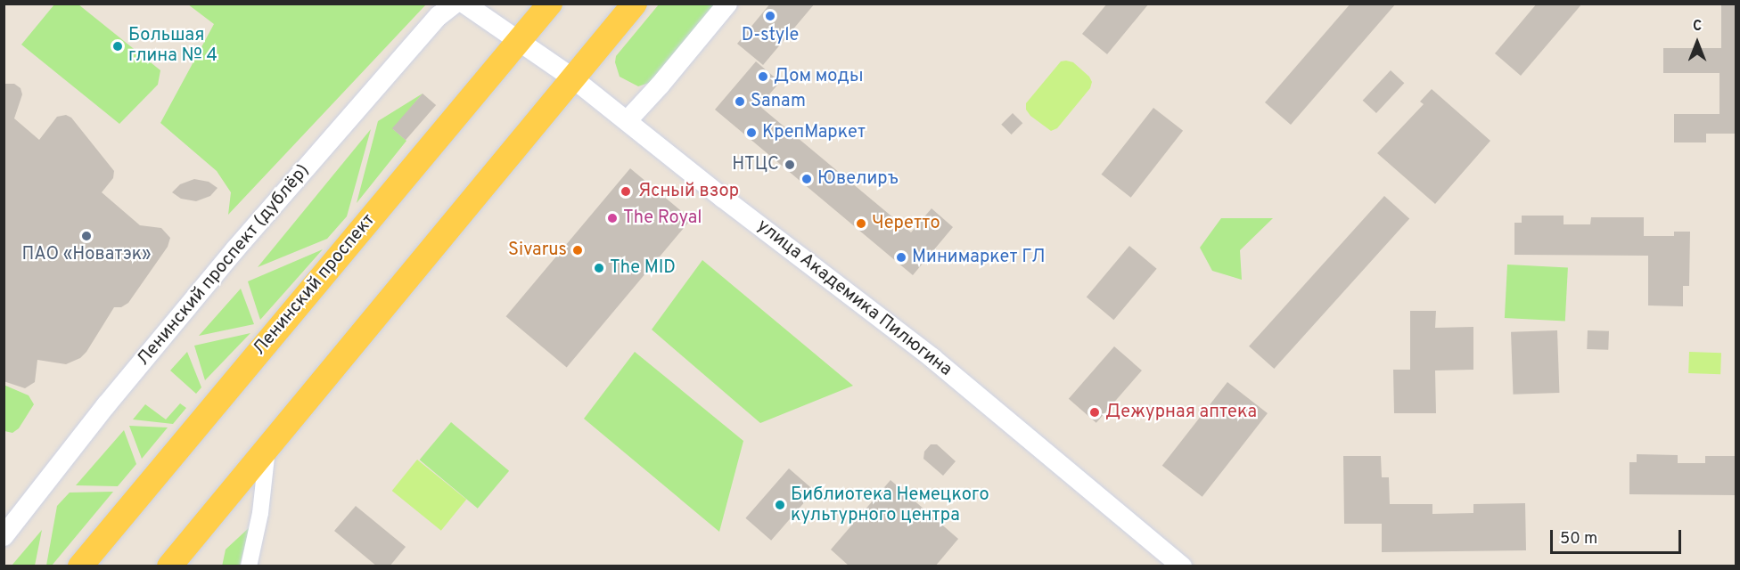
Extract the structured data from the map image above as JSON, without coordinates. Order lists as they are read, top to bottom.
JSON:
{
  "streets": {
    "main road": ["Ленинский проспект"],
    "street": ["Ленинский проспект (дублёр)", "улица Академика Пилюгина"]
  },
  "crossings": [
    ["Ленинский проспект", "улица Академика Пилюгина"]
  ],
  "places": [
    "D-style",
    "Большая глина № 4",
    "Дом моды",
    "Sanam",
    "КрепМаркет",
    "НТЦС",
    "Ювелиръ",
    "Ясный взор",
    "The Royal",
    "Черетто",
    "ПАО «Новатэк»",
    "Sivarus",
    "Минимаркет ГЛ",
    "The MID",
    "Дежурная аптека",
    "Библиотека Немецкого культурного центра"
  ],
  "scale_bar": "50 m",
  "north": "top"
}
